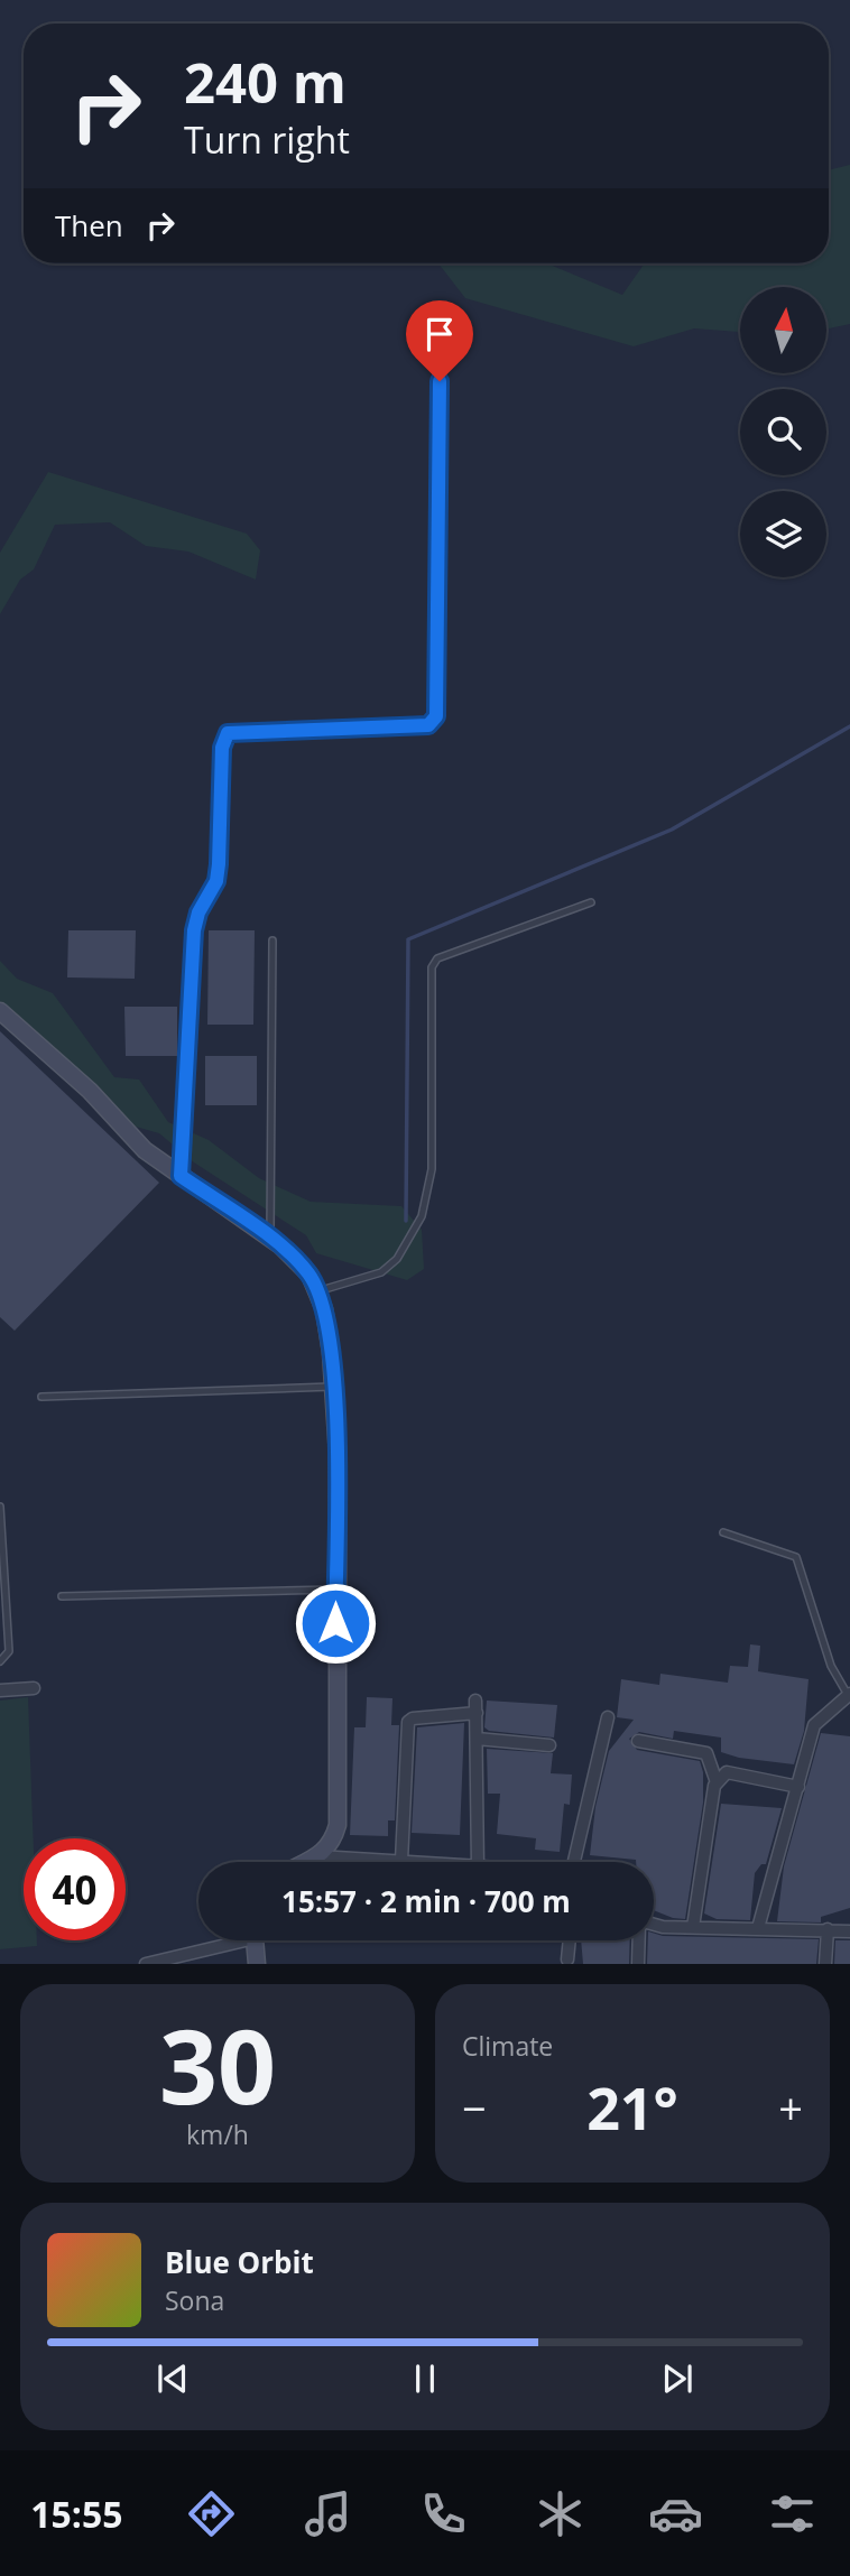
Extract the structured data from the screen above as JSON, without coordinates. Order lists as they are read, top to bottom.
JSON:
{
  "north": "top",
  "page": {
    "turn": ["240 m", "Turn right"],
    "then": "Then",
    "limit": "40",
    "trip": "15:57 · 2 min · 700 m",
    "tile": [
      ["30", "km/h"],
      "Climate"
    ],
    "heat": ["−", "21°", "+"],
    "song": ["Blue Orbit", "Sona"],
    "tabs": "15:55"
  }
}
